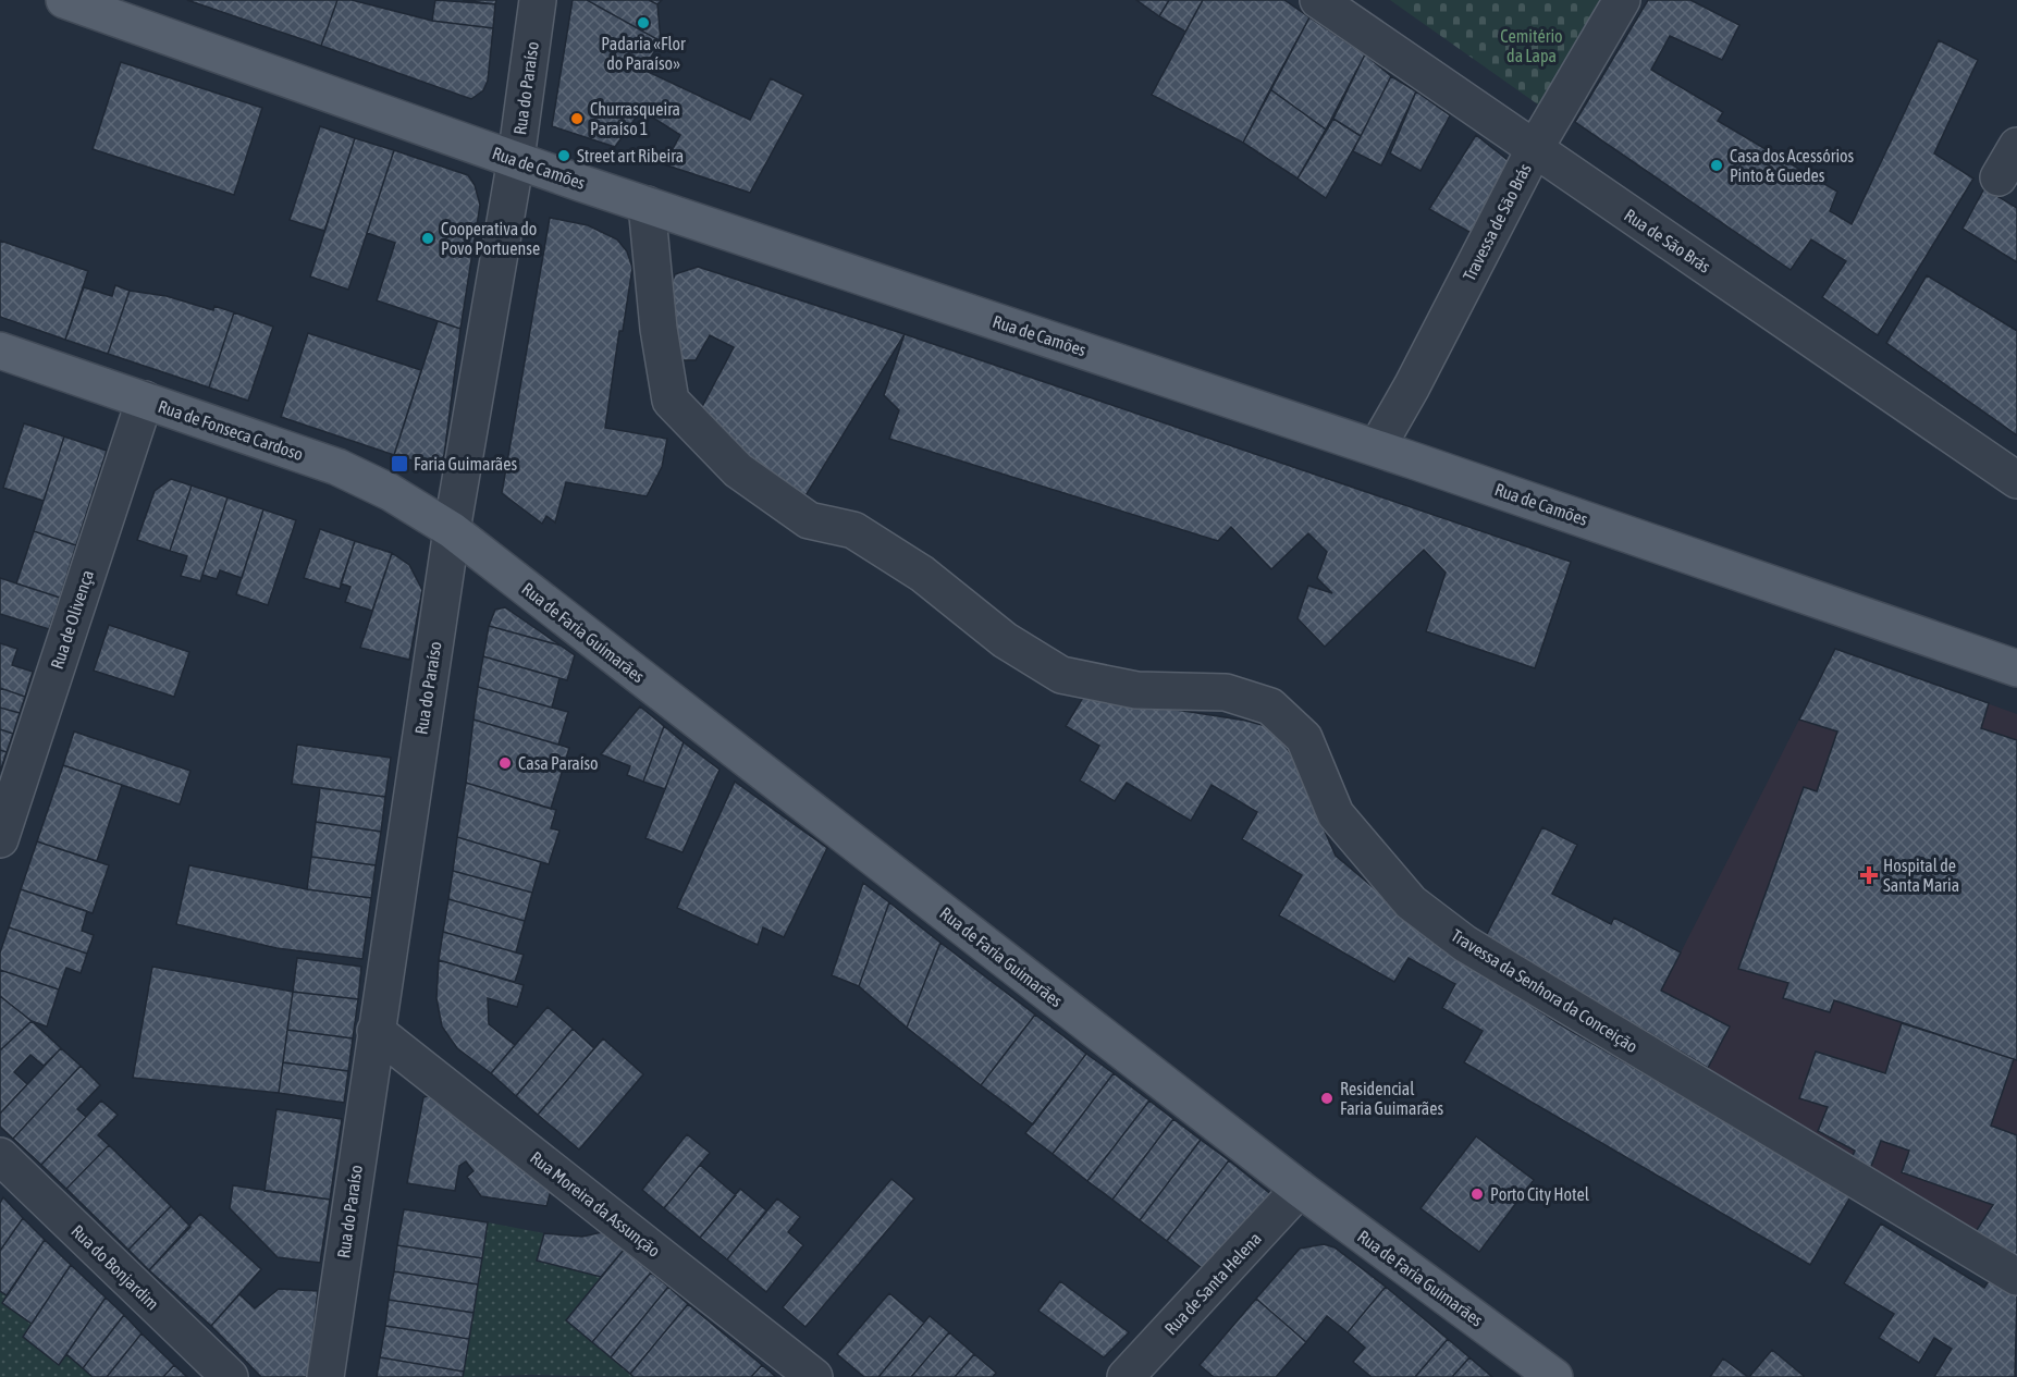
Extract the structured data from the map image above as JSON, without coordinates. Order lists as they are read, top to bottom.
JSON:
{
  "streets": {
    "main road": ["Rua de Camões", "Rua de Fonseca Cardoso", "Rua de Faria Guimarães"],
    "street": [
      "Rua do Paraíso",
      "Travessa de São Brás",
      "Rua de São Brás",
      "Rua de Olivença",
      "Travessa da Senhora da Conceição",
      "Rua Moreira da Assunção",
      "Rua do Bonjardim",
      "Rua de Santa Helena"
    ]
  },
  "crossings": [
    ["Rua do Paraíso", "Rua de Camões"],
    ["Rua do Paraíso", "Rua de Fonseca Cardoso"],
    ["Rua do Paraíso", "Rua de Faria Guimarães"],
    ["Rua do Paraíso", "Rua Moreira da Assunção"],
    ["Rua de Camões", "Travessa de São Brás"],
    ["Rua de Camões", "Travessa da Senhora da Conceição"],
    ["Travessa de São Brás", "Rua de São Brás"],
    ["Rua de Fonseca Cardoso", "Rua de Olivença"],
    ["Rua de Fonseca Cardoso", "Rua de Faria Guimarães"],
    ["Rua de Faria Guimarães", "Rua de Santa Helena"]
  ],
  "parks": ["Cemitério da Lapa"],
  "places": {
    "other": [
      "Padaria «Flor do Paraíso»",
      "Churrasqueira Paraíso 1",
      "Street art Ribeira",
      "Casa dos Acessórios Pinto & Guedes",
      "Cooperativa do Povo Portuense",
      "Casa Paraíso",
      "Residencial Faria Guimarães",
      "Porto City Hotel"
    ],
    "transit": ["Faria Guimarães"],
    "health": ["Hospital de Santa Maria"]
  }
}
